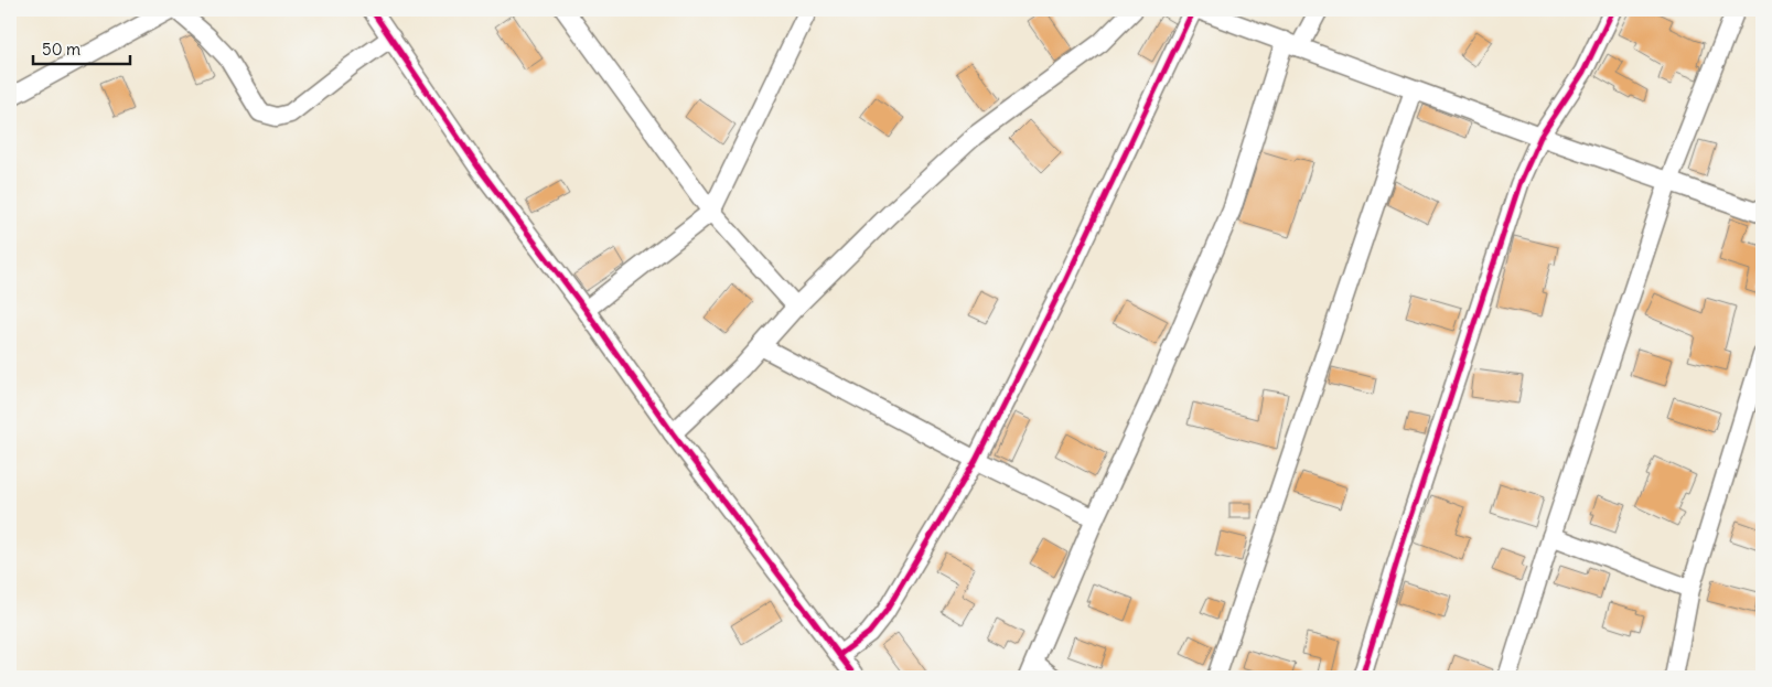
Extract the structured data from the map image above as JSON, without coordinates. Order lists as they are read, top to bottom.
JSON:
{
  "scale_bar": "50 m"
}
